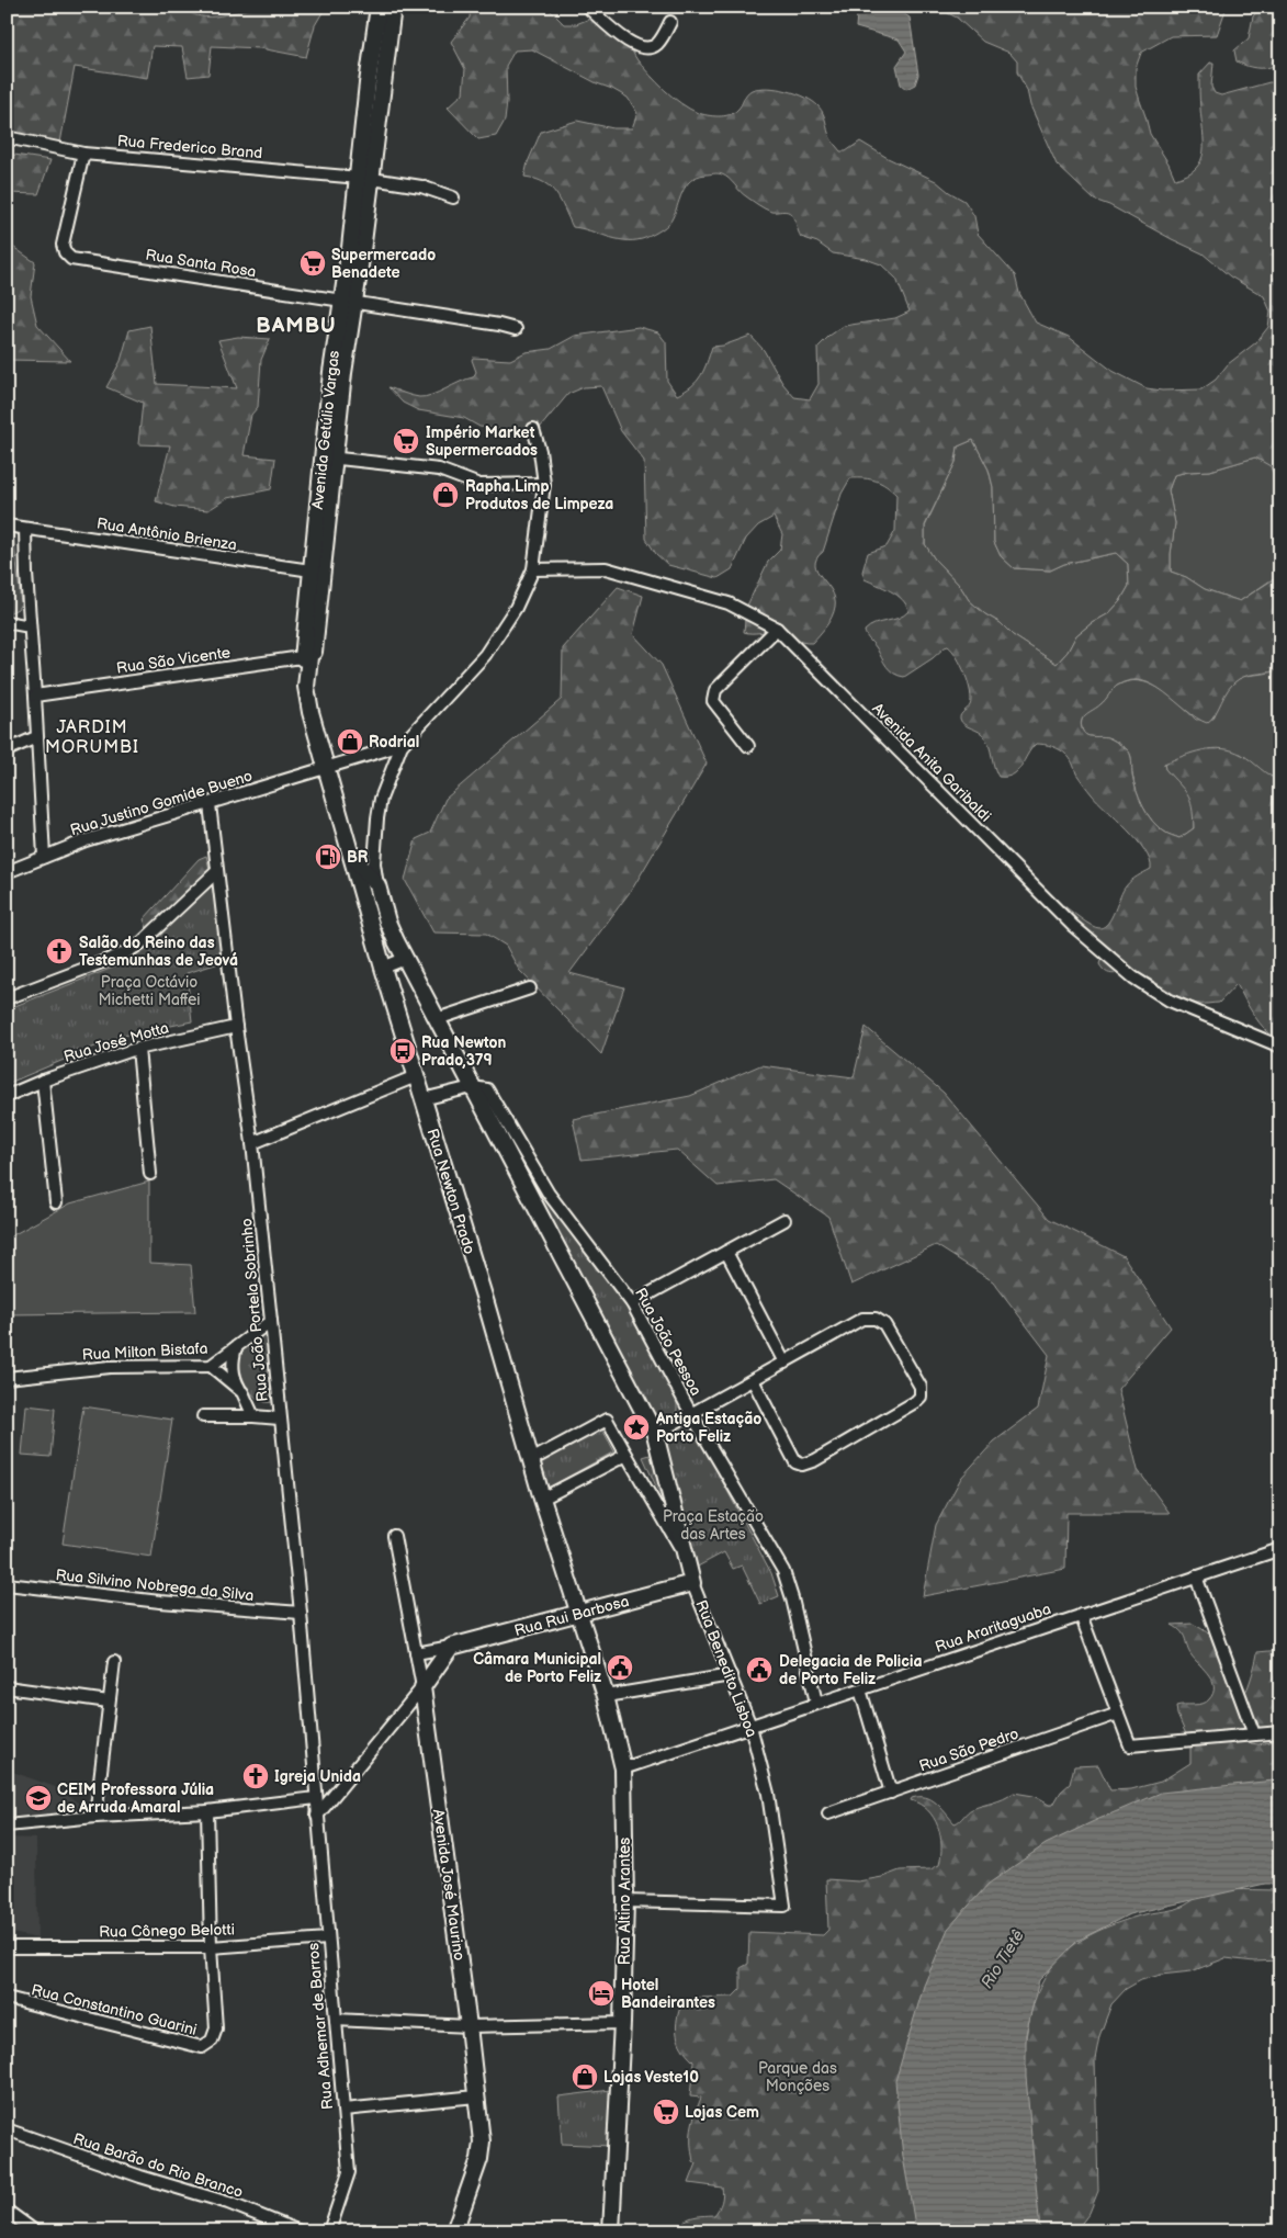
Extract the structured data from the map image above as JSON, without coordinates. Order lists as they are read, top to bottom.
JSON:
{
  "streets": {
    "street": [
      "Rua Frederico Brand",
      "Rua Santa Rosa",
      "Avenida Getúlio Vargas",
      "Rua Antônio Brienza",
      "Rua São Vicente",
      "Avenida Anita Garibaldi",
      "Rua Justino Gomide Bueno",
      "Rua José Motta",
      "Rua Newton Prado",
      "Rua João Portela Sobrinho",
      "Rua João Pessoa",
      "Rua Milton Bistafa",
      "Rua Silvino Nobrega da Silva",
      "Rua Rui Barbosa",
      "Rua Araritaguaba",
      "Rua Benedito Lisboa",
      "Rua São Pedro",
      "Avenida José Maurino",
      "Rua Altino Arantes",
      "Rua Cônego Belotti",
      "Rua Constantino Guarini",
      "Rua Adhemar de Barros",
      "Rua Barão do Rio Branco"
    ]
  },
  "crossings": [
    ["Rua Frederico Brand", "Rua Santa Rosa"],
    ["Rua Frederico Brand", "Avenida Getúlio Vargas"],
    ["Rua Santa Rosa", "Avenida Getúlio Vargas"],
    ["Avenida Getúlio Vargas", "Rua Antônio Brienza"],
    ["Avenida Getúlio Vargas", "Rua São Vicente"],
    ["Avenida Getúlio Vargas", "Rua Justino Gomide Bueno"],
    ["Avenida Getúlio Vargas", "Rua Newton Prado"],
    ["Rua Justino Gomide Bueno", "Rua Newton Prado"],
    ["Rua Justino Gomide Bueno", "Rua João Portela Sobrinho"],
    ["Rua José Motta", "Rua João Portela Sobrinho"],
    ["Rua Newton Prado", "Rua Rui Barbosa"],
    ["Rua Newton Prado", "Rua Altino Arantes"],
    ["Rua João Portela Sobrinho", "Rua Milton Bistafa"],
    ["Rua João Portela Sobrinho", "Rua Silvino Nobrega da Silva"],
    ["Rua João Portela Sobrinho", "Rua Adhemar de Barros"],
    ["Rua João Pessoa", "Rua Araritaguaba"],
    ["Rua João Pessoa", "Rua Benedito Lisboa"],
    ["Rua Rui Barbosa", "Rua Benedito Lisboa"],
    ["Rua Rui Barbosa", "Avenida José Maurino"],
    ["Rua Araritaguaba", "Rua Benedito Lisboa"],
    ["Rua Araritaguaba", "Rua Altino Arantes"],
    ["Rua Benedito Lisboa", "Rua Altino Arantes"],
    ["Rua Cônego Belotti", "Rua Constantino Guarini"],
    ["Rua Cônego Belotti", "Rua Adhemar de Barros"]
  ],
  "districts": ["BAMBU", "JARDIM MORUMBI"],
  "water": ["Rio Tietê"],
  "parks": ["Praça Octávio Michetti Maffei", "Praça Estação das Artes", "Parque das Monções"],
  "places": {
    "supermarket": ["Supermercado Benadete", "Império Market Supermercados", "Lojas Cem"],
    "shop": ["Rapha Limp Produtos de Limpeza", "Rodrial", "Lojas Veste10"],
    "fuel station": ["BR"],
    "church": ["Salão do Reino das Testemunhas de Jeová", "Igreja Unida"],
    "bus stop": ["Rua Newton Prado,379"],
    "place": ["Antiga Estação Porto Feliz"],
    "public building": ["Câmara Municipal de Porto Feliz", "Delegacia de Policia de Porto Feliz"],
    "school or university": ["CEIM Professora Júlia de Arruda Amaral"],
    "hotel": ["Hotel Bandeirantes"]
  }
}
